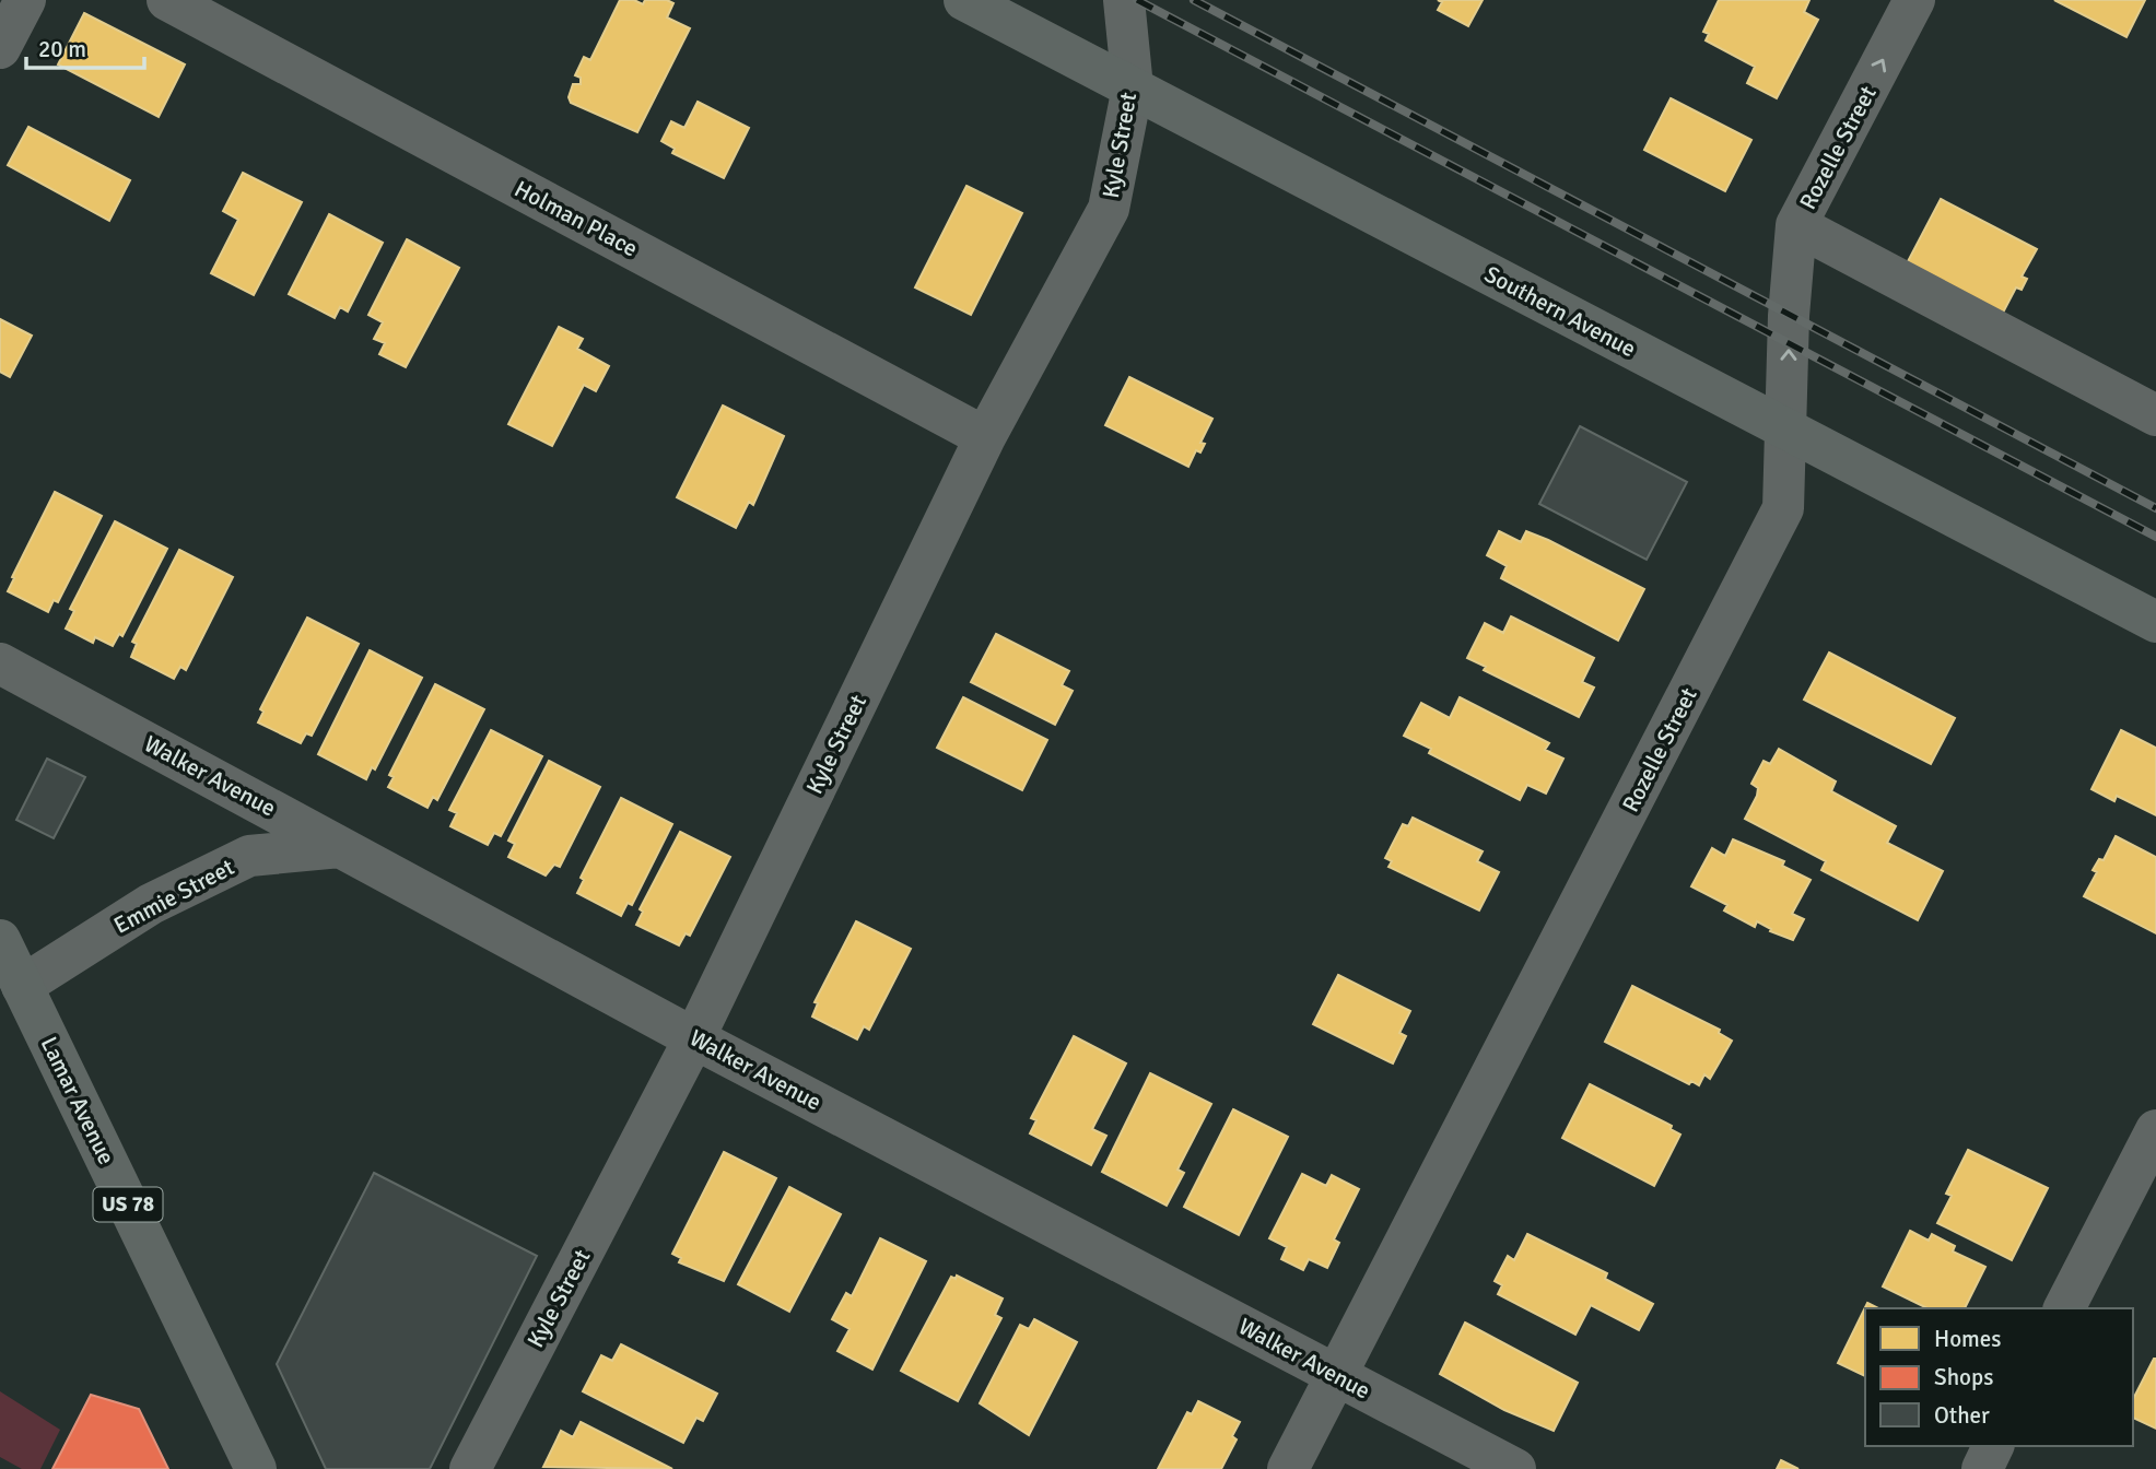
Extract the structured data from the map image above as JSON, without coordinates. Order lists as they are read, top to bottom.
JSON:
{
  "streets": {
    "main road": ["Southern Avenue", "Lamar Avenue", "US 78"],
    "street": [
      "Kyle Street",
      "Rozelle Street",
      "Holman Place",
      "Walker Avenue",
      "Emmie Street"
    ]
  },
  "crossings": [
    ["Kyle Street", "Holman Place"],
    ["Kyle Street", "Southern Avenue"],
    ["Kyle Street", "Walker Avenue"],
    ["Rozelle Street", "Southern Avenue"],
    ["Rozelle Street", "Walker Avenue"],
    ["Walker Avenue", "Emmie Street"],
    ["Emmie Street", "Lamar Avenue"]
  ],
  "legend": ["Homes", "Shops", "Other"],
  "scale_bar": "20 m"
}
